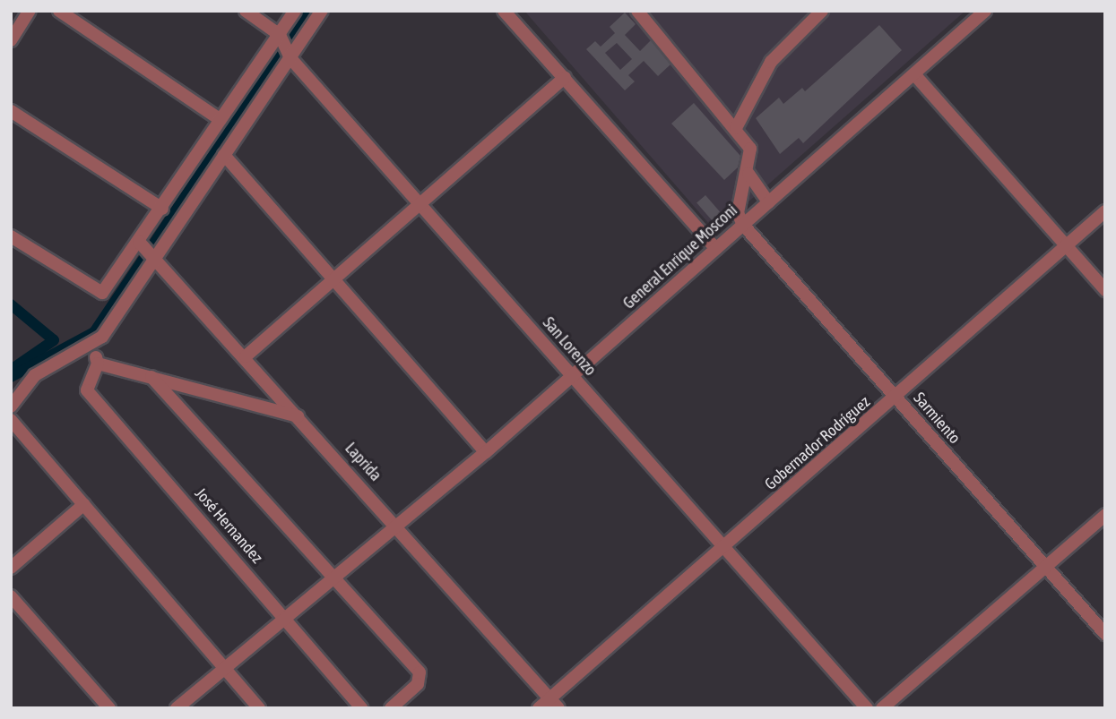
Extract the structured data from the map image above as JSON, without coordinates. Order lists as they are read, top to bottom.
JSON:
{
  "streets": {
    "street": [
      "General Enrique Mosconi",
      "San Lorenzo",
      "Sarmiento",
      "Gobernador Rodríguez",
      "Laprida",
      "José Hernandez"
    ]
  },
  "crossings": [
    ["General Enrique Mosconi", "San Lorenzo"],
    ["General Enrique Mosconi", "Sarmiento"],
    ["General Enrique Mosconi", "Laprida"],
    ["General Enrique Mosconi", "José Hernandez"],
    ["San Lorenzo", "Gobernador Rodríguez"],
    ["Sarmiento", "Gobernador Rodríguez"],
    ["Gobernador Rodríguez", "Laprida"]
  ]
}
